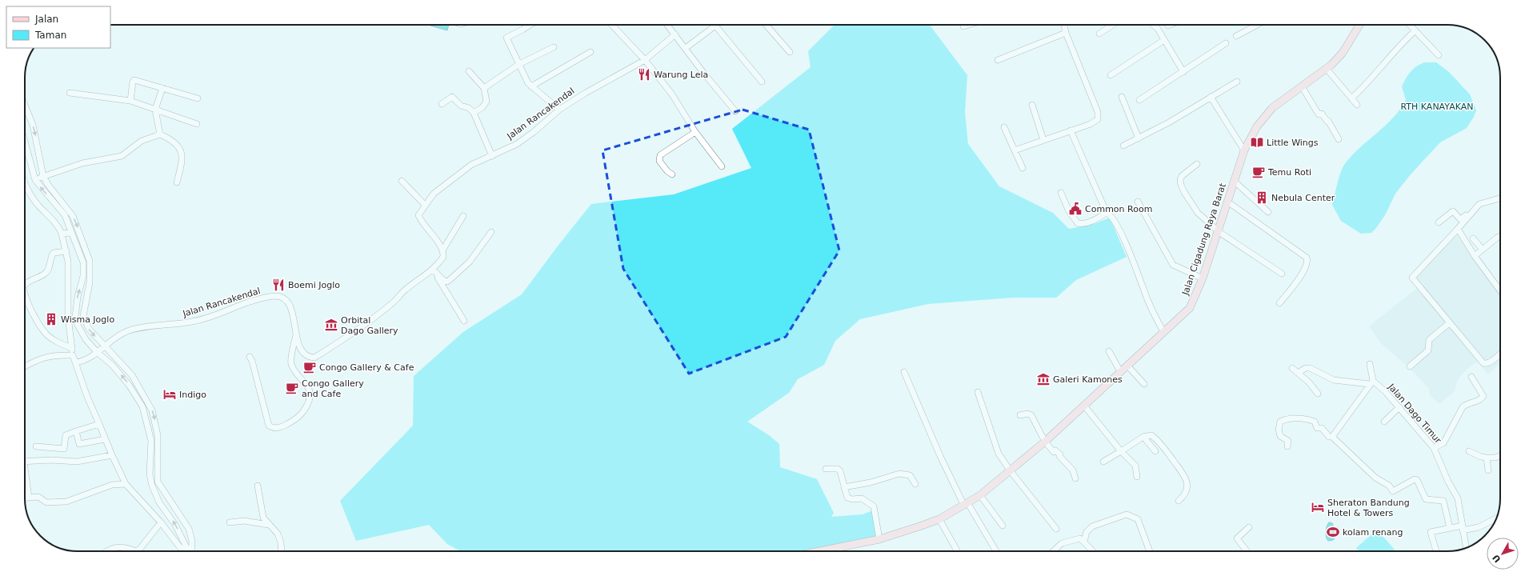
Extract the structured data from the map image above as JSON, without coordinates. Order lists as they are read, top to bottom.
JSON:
{
  "streets": {
    "street": ["Jalan Rancakendal", "Jalan Cigadung Raya Barat", "Jalan Dago Timur"]
  },
  "parks": ["RTH KANAYAKAN"],
  "places": {
    "restaurant": ["Warung Lela", "Boemi Joglo"],
    "library": ["Little Wings"],
    "cafe": ["Temu Roti", "Congo Gallery & Cafe", "Congo Gallery and Cafe"],
    "building": ["Nebula Center", "Wisma Joglo"],
    "public building": ["Common Room"],
    "museum": ["Orbital Dago Gallery", "Galeri Kamones"],
    "hotel": ["Indigo", "Sheraton Bandung Hotel & Towers"],
    "sports": ["kolam renang"]
  },
  "legend": ["Jalan", "Taman"],
  "north": "bottom left"
}
